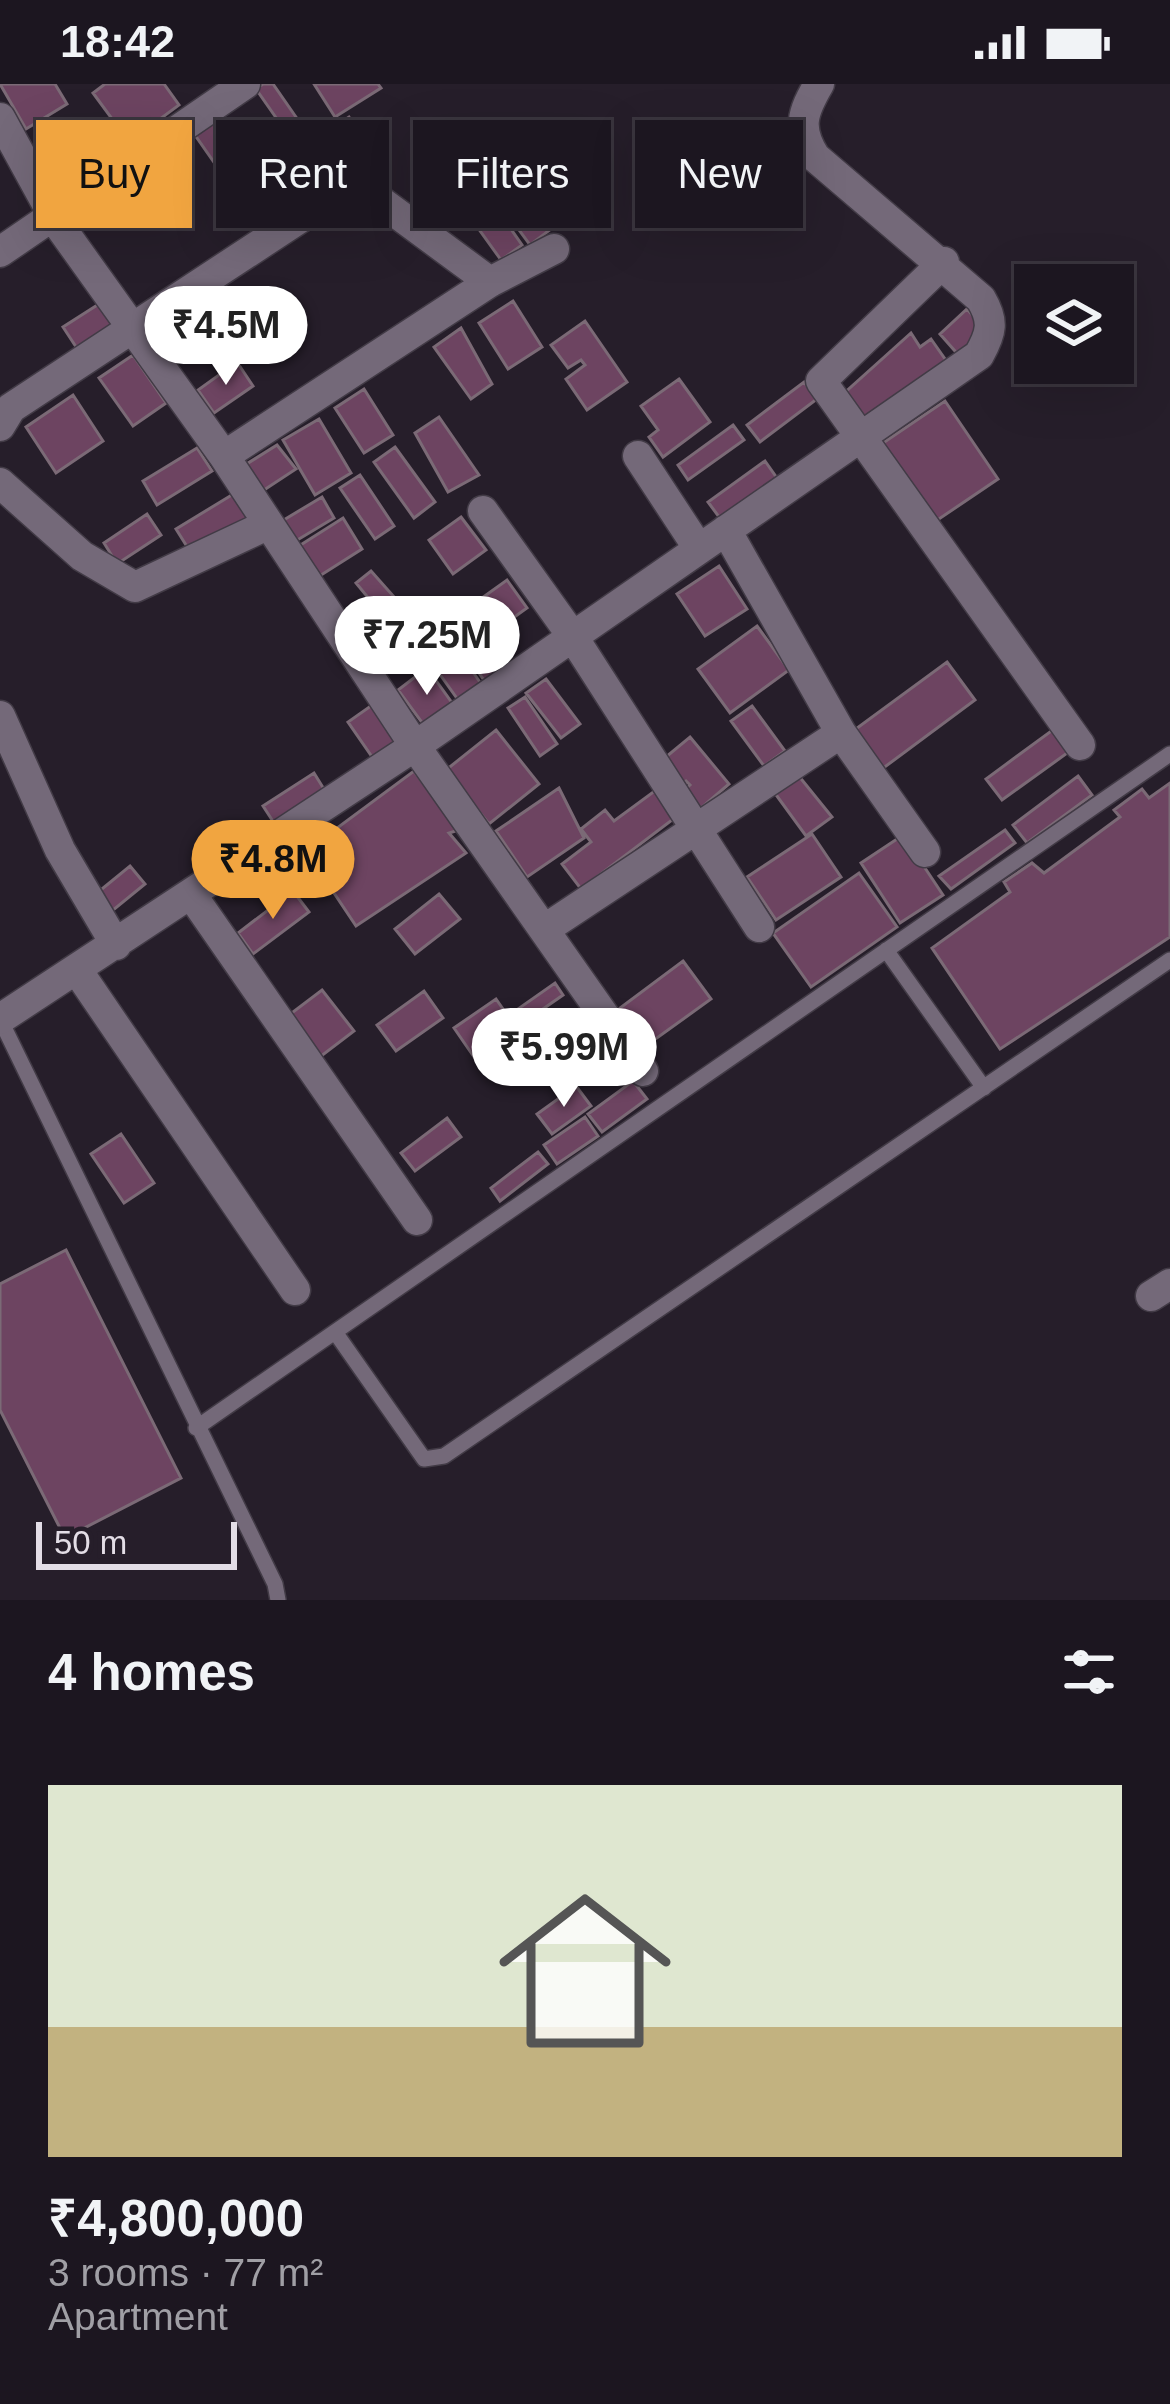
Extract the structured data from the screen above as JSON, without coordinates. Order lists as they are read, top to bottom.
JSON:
{
  "scale_bar": "50 m",
  "page": {
    "status": "18:42",
    "chip": [
      "Buy",
      "Rent",
      "Filters",
      "New"
    ],
    "price": [
      "₹4.5M",
      "₹7.25M",
      "₹4.8M",
      "₹5.99M"
    ],
    "scale": "50 m",
    "heading": "4 homes",
    "list": [
      {
        "name": "₹4,800,000",
        "note": "3 rooms · 77 m² · Apartment"
      }
    ]
  }
}
